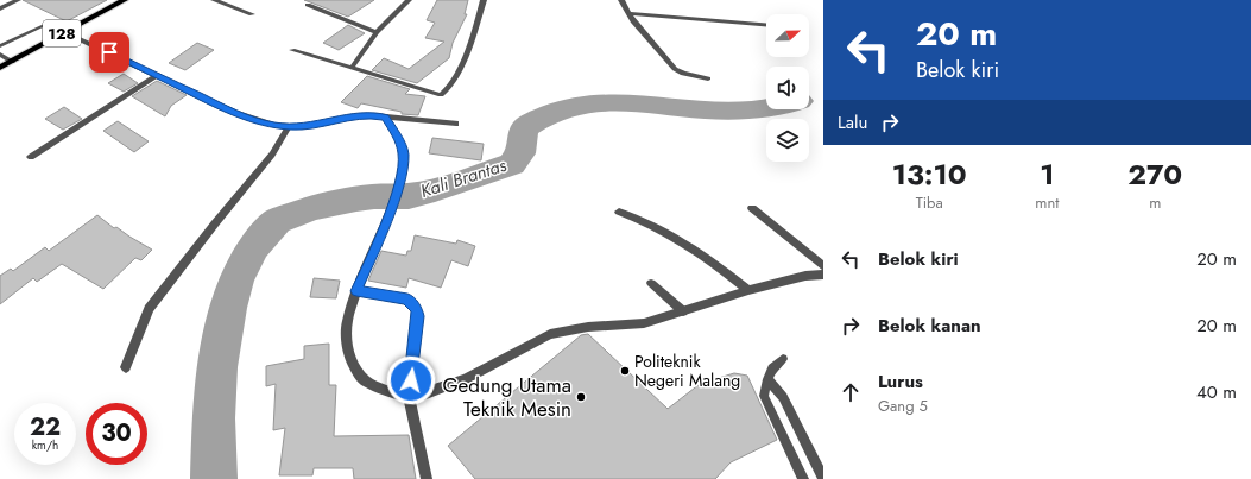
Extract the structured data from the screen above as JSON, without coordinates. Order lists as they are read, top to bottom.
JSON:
{
  "streets": {
    "main road": ["128"]
  },
  "water": ["Kali Brantas"],
  "places": ["Politeknik Negeri Malang", "Gedung Utama Teknik Mesin"],
  "north": "right",
  "page": {
    "turn": ["20 m", "Belok kiri"],
    "then": "Lalu",
    "eta": [
      "13:10",
      "Tiba",
      "1",
      "mnt",
      "270",
      "m"
    ],
    "list": [
      {
        "name": "Belok kiri",
        "value": "20 m"
      },
      {
        "name": "Belok kanan",
        "value": "20 m"
      },
      {
        "name": "Lurus",
        "note": "Gang 5",
        "value": "40 m"
      }
    ],
    "speed": "22 km/h",
    "limit": "30"
  }
}
